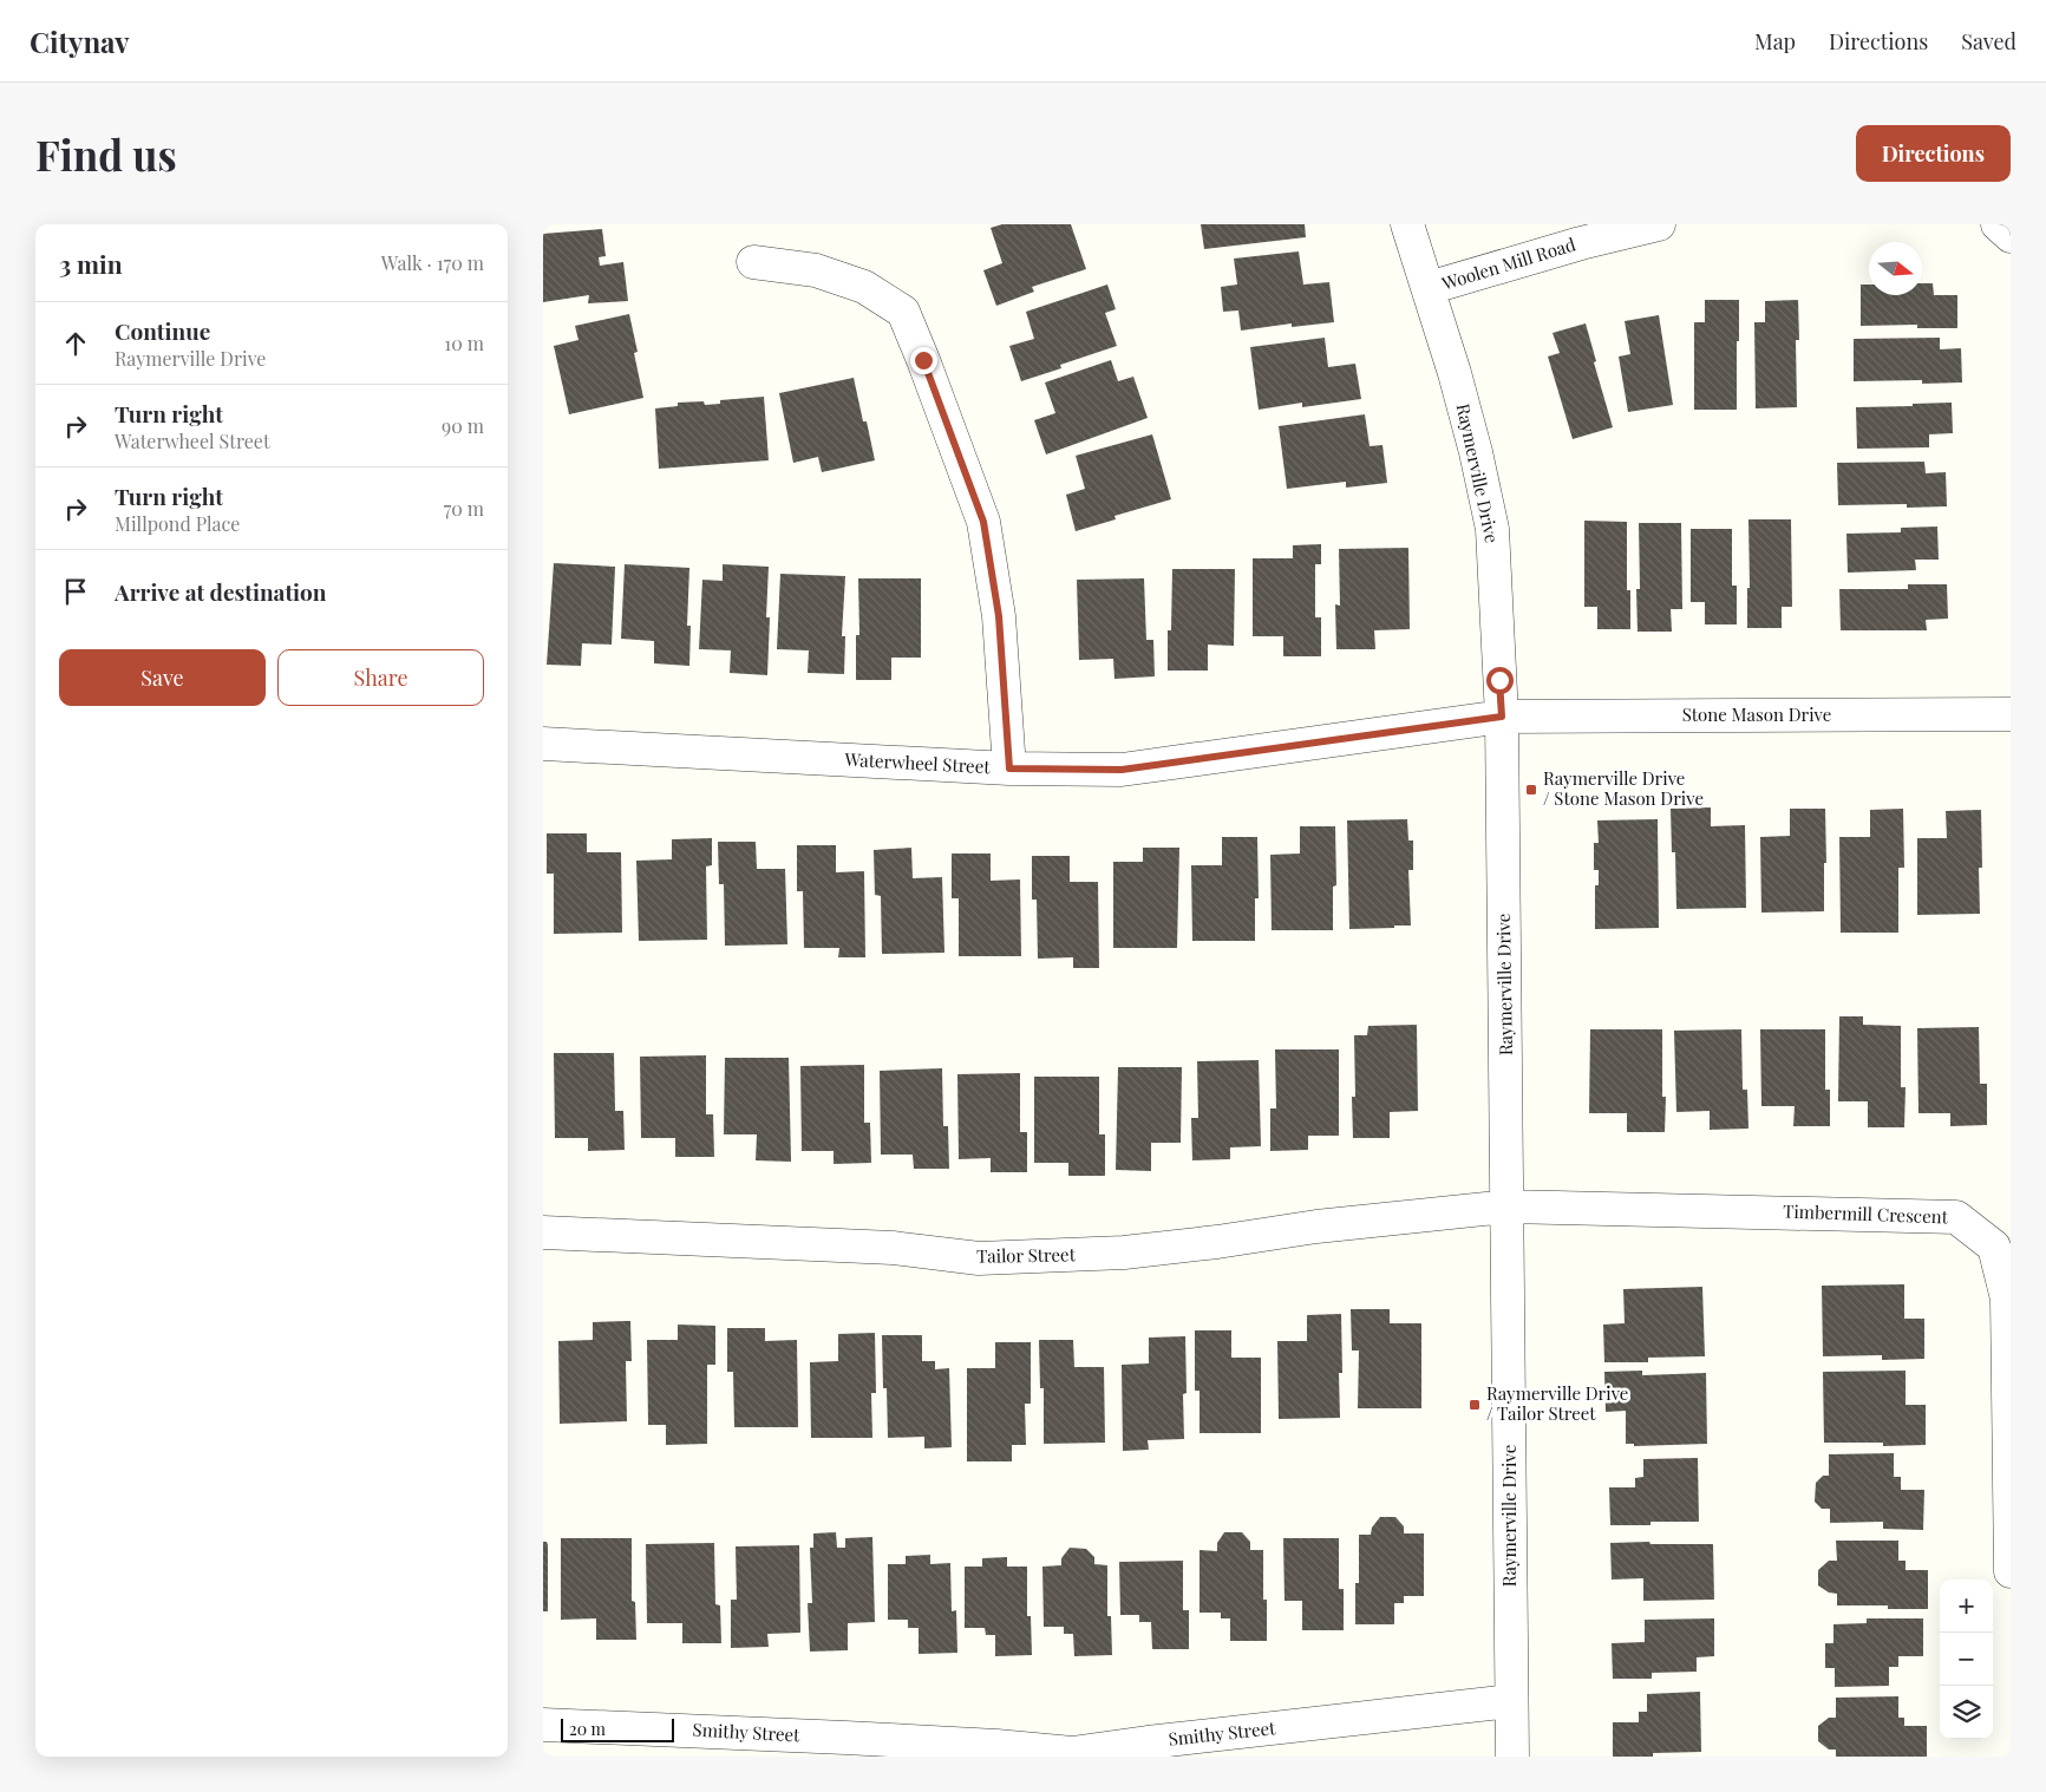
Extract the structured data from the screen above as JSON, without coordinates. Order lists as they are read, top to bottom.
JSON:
{
  "streets": {
    "street": [
      "Woolen Mill Road",
      "Raymerville Drive",
      "Stone Mason Drive",
      "Waterwheel Street",
      "Timbermill Crescent",
      "Tailor Street",
      "Smithy Street"
    ]
  },
  "crossings": [
    ["Woolen Mill Road", "Raymerville Drive"],
    ["Raymerville Drive", "Stone Mason Drive"],
    ["Raymerville Drive", "Waterwheel Street"],
    ["Raymerville Drive", "Timbermill Crescent"],
    ["Raymerville Drive", "Tailor Street"],
    ["Raymerville Drive", "Smithy Street"],
    ["Stone Mason Drive", "Waterwheel Street"],
    ["Timbermill Crescent", "Tailor Street"]
  ],
  "places": {
    "transit": ["Raymerville Drive / Stone Mason Drive", "Raymerville Drive / Tailor Street"]
  },
  "scale_bar": "20 m",
  "north": "right",
  "page": {
    "header": "Citynav",
    "nav": ["Map", "Directions", "Saved"],
    "buttons": [
      "Directions",
      ["Save", "Share"]
    ],
    "title": "Find us",
    "heading": ["3 min", "Walk · 170 m"],
    "list": [
      ["Continue", "Raymerville Drive", "10 m"],
      ["Turn right", "Waterwheel Street", "90 m"],
      ["Turn right", "Millpond Place", "70 m"],
      "Arrive at destination"
    ],
    "map_buttons": ["+", "−"],
    "scale": "20 m"
  }
}
